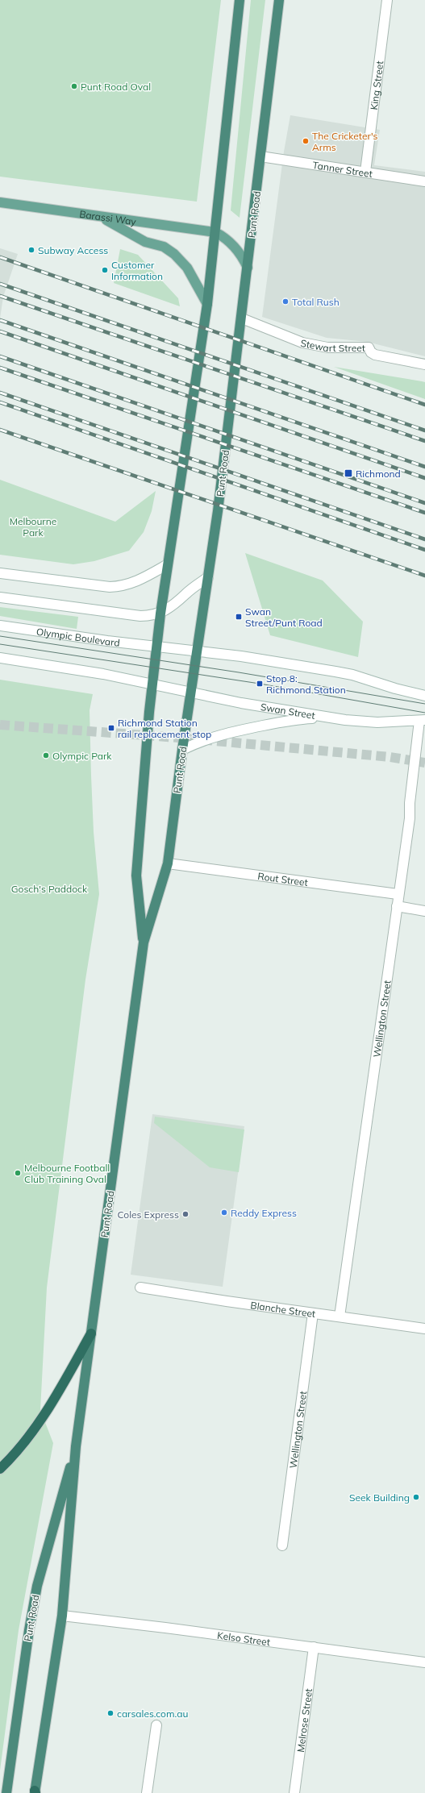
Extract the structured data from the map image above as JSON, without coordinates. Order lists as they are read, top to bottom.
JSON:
{
  "streets": {
    "highway": ["Punt Road"],
    "main road": ["Barassi Way"],
    "street": [
      "King Street",
      "Tanner Street",
      "Stewart Street",
      "Olympic Boulevard",
      "Swan Street",
      "Rout Street",
      "Wellington Street",
      "Blanche Street",
      "Kelso Street",
      "Melrose Street"
    ]
  },
  "crossings": [
    ["King Street", "Tanner Street"],
    ["Tanner Street", "Punt Road"],
    ["Punt Road", "Barassi Way"],
    ["Punt Road", "Stewart Street"],
    ["Punt Road", "Olympic Boulevard"],
    ["Punt Road", "Swan Street"],
    ["Punt Road", "Rout Street"],
    ["Punt Road", "Kelso Street"],
    ["Swan Street", "Wellington Street"],
    ["Rout Street", "Wellington Street"],
    ["Wellington Street", "Blanche Street"],
    ["Kelso Street", "Melrose Street"]
  ],
  "parks": ["Melbourne Park", "Gosch's Paddock"],
  "places": {
    "other": [
      "Punt Road Oval",
      "The Cricketer's Arms",
      "Subway Access",
      "Customer Information",
      "Total Rush",
      "Olympic Park",
      "Melbourne Football Club Training Oval",
      "Reddy Express",
      "Coles Express",
      "Seek Building",
      "carsales.com.au"
    ],
    "transit": [
      "Richmond",
      "Swan Street/Punt Road",
      "Stop 8: Richmond Station",
      "Richmond Station rail replacement stop"
    ]
  }
}
